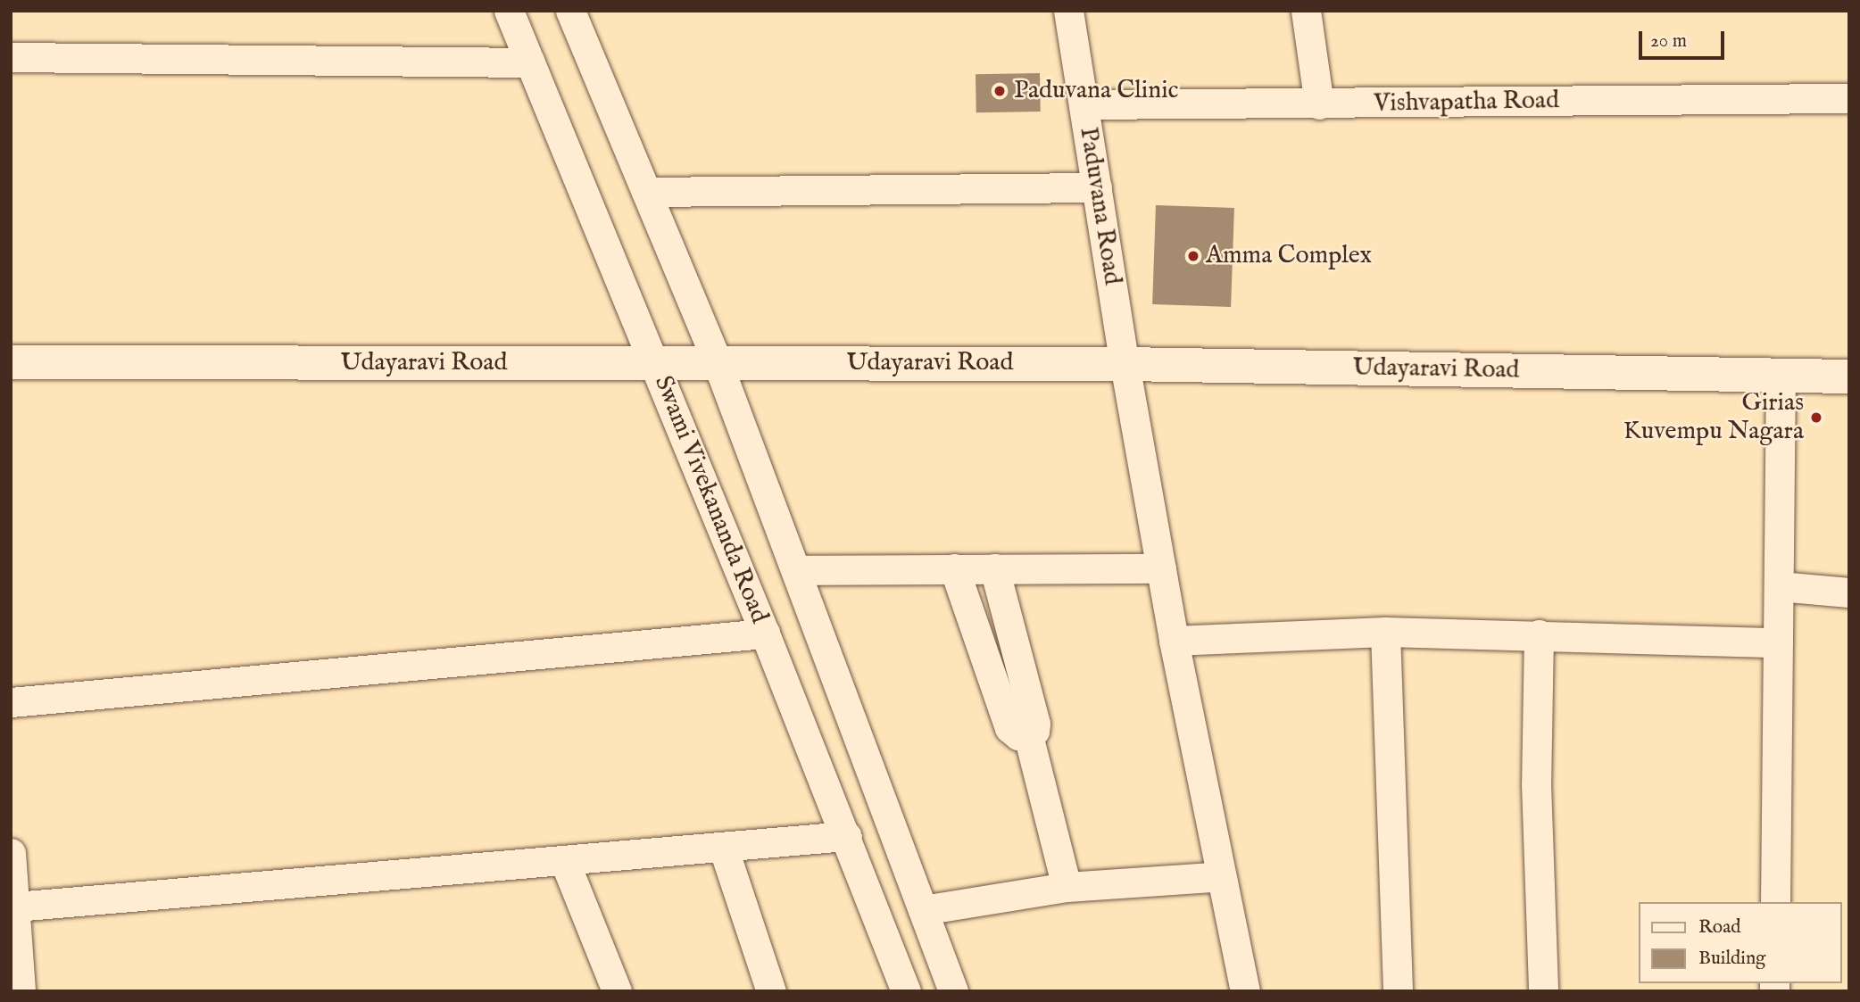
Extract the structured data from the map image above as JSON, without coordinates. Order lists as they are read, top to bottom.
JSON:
{
  "streets": {
    "street": [
      "Vishvapatha Road",
      "Paduvana Road",
      "Udayaravi Road",
      "Swami Vivekananda Road"
    ]
  },
  "crossings": [
    ["Vishvapatha Road", "Paduvana Road"],
    ["Paduvana Road", "Udayaravi Road"],
    ["Udayaravi Road", "Swami Vivekananda Road"]
  ],
  "places": ["Paduvana Clinic", "Amma Complex", "Girias Kuvempu Nagara"],
  "legend": ["Road", "Building"],
  "scale_bar": "20 m"
}
